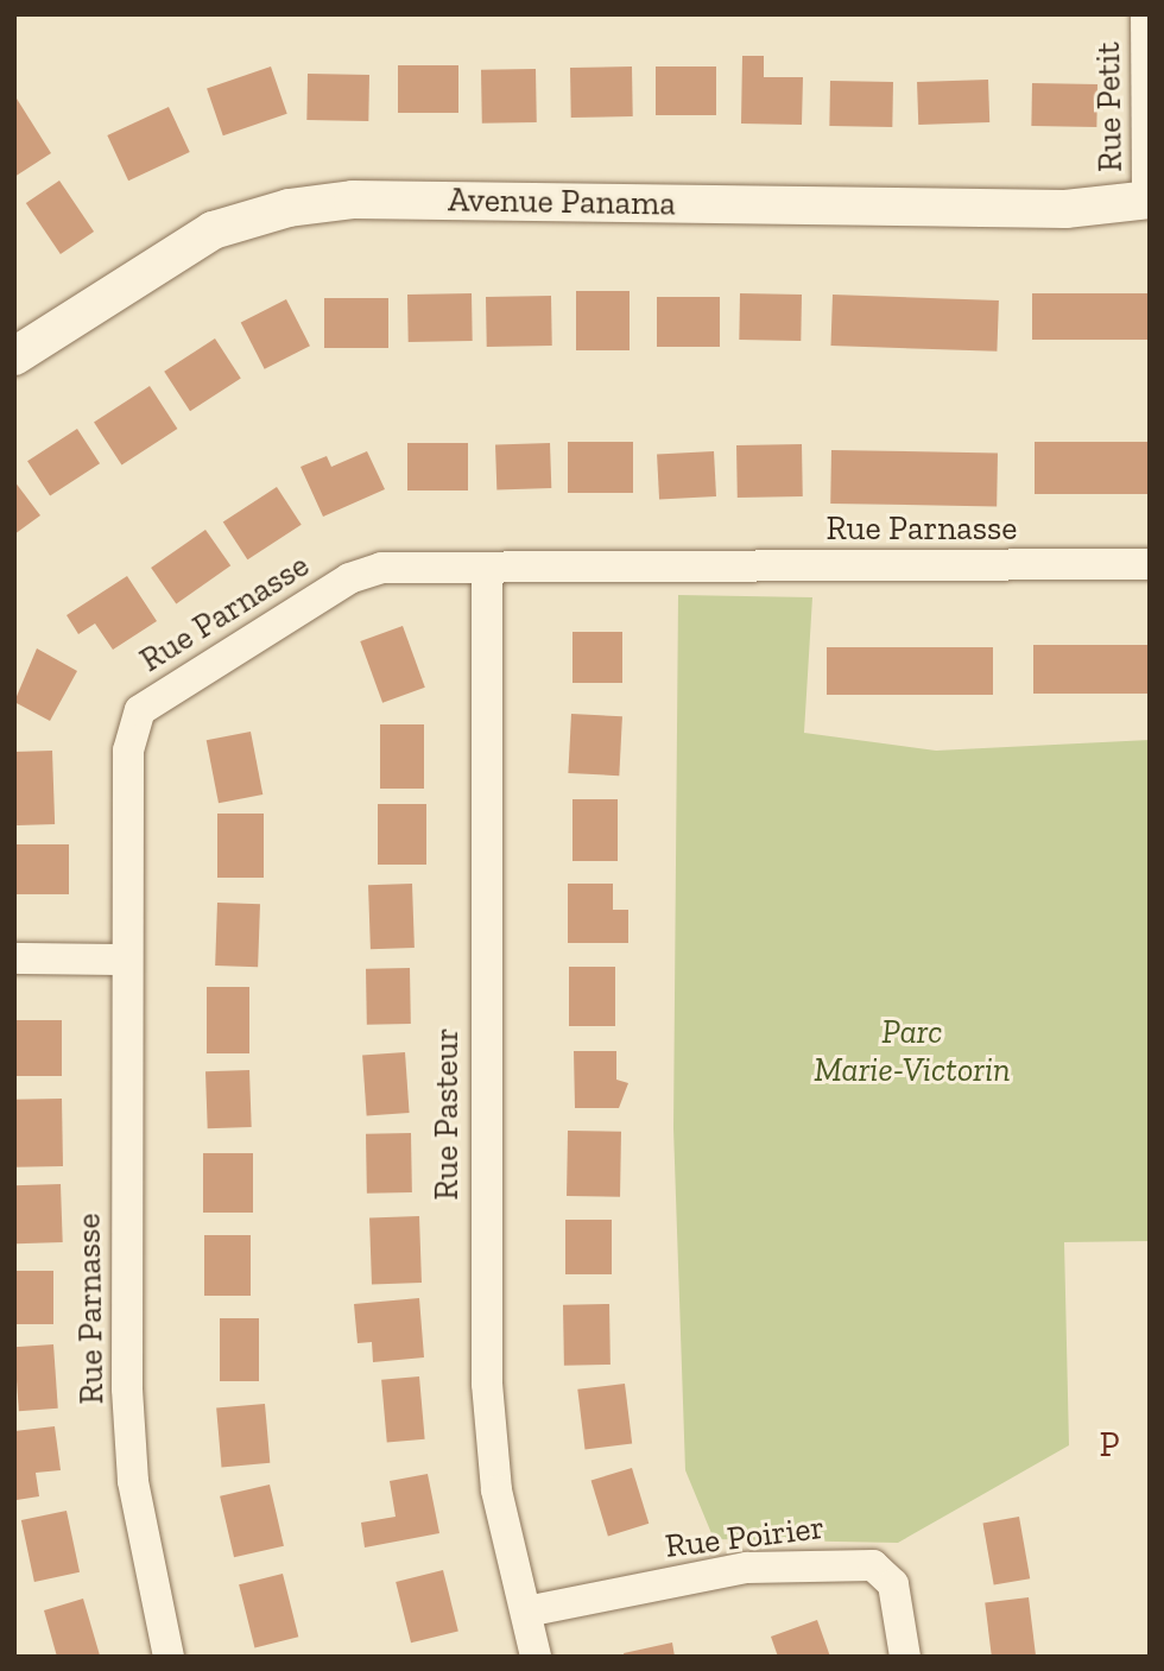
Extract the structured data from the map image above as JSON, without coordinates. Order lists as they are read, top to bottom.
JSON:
{
  "streets": {
    "street": [
      "Rue Petit",
      "Avenue Panama",
      "Rue Parnasse",
      "Rue Pasteur",
      "Rue Poirier"
    ]
  },
  "crossings": [
    ["Rue Petit", "Avenue Panama"],
    ["Rue Parnasse", "Rue Pasteur"],
    ["Rue Pasteur", "Rue Poirier"]
  ],
  "districts": ["P"],
  "parks": ["Parc Marie-Victorin"]
}
